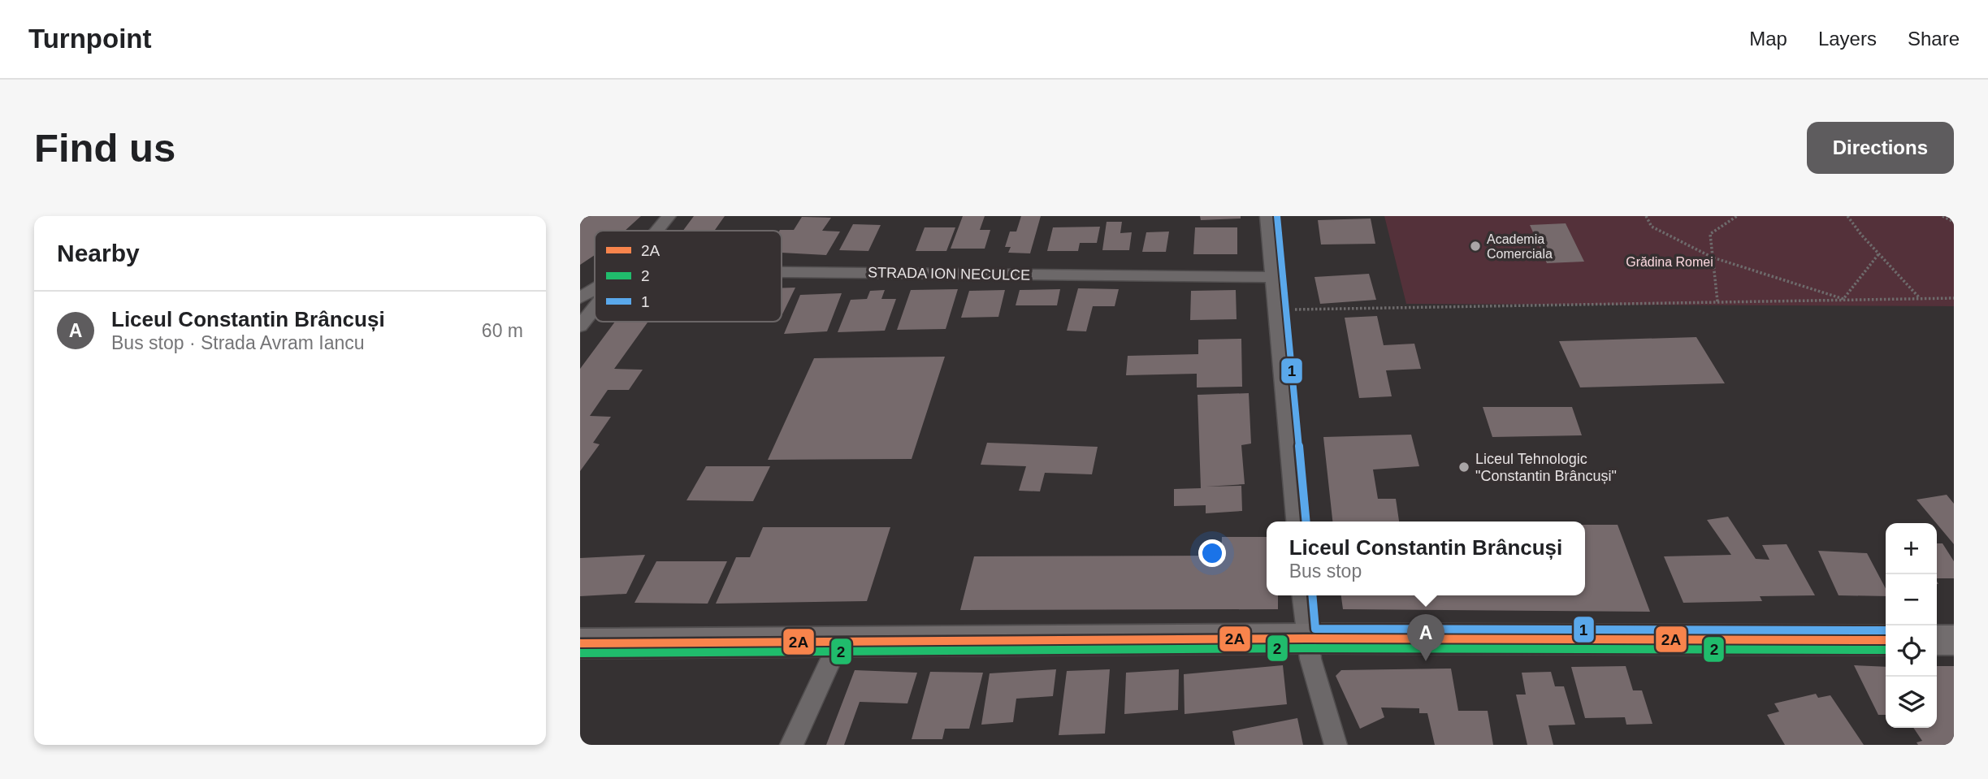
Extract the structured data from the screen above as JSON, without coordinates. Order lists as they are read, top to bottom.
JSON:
{
  "streets": {
    "street": ["STRADA ION NECULCE"]
  },
  "parks": ["Grădina Romei"],
  "places": ["Academia Comerciala", "Liceul Tehnologic \"Constantin Brâncuși\""],
  "lines": ["transit line 1", "transit line 2A", "transit line 2"],
  "legend": ["2A", "2", "1"],
  "page": {
    "header": "Turnpoint",
    "nav": ["Map", "Layers", "Share"],
    "buttons": "Directions",
    "title": "Find us",
    "heading": "Nearby",
    "list": [
      {
        "mark": "A",
        "name": "Liceul Constantin Brâncuși",
        "note": "Bus stop · Strada Avram Iancu",
        "value": "60 m"
      }
    ],
    "popup": ["Liceul Constantin Brâncuși", "Bus stop"],
    "map_buttons": ["+", "−"],
    "pins": "A"
  }
}
